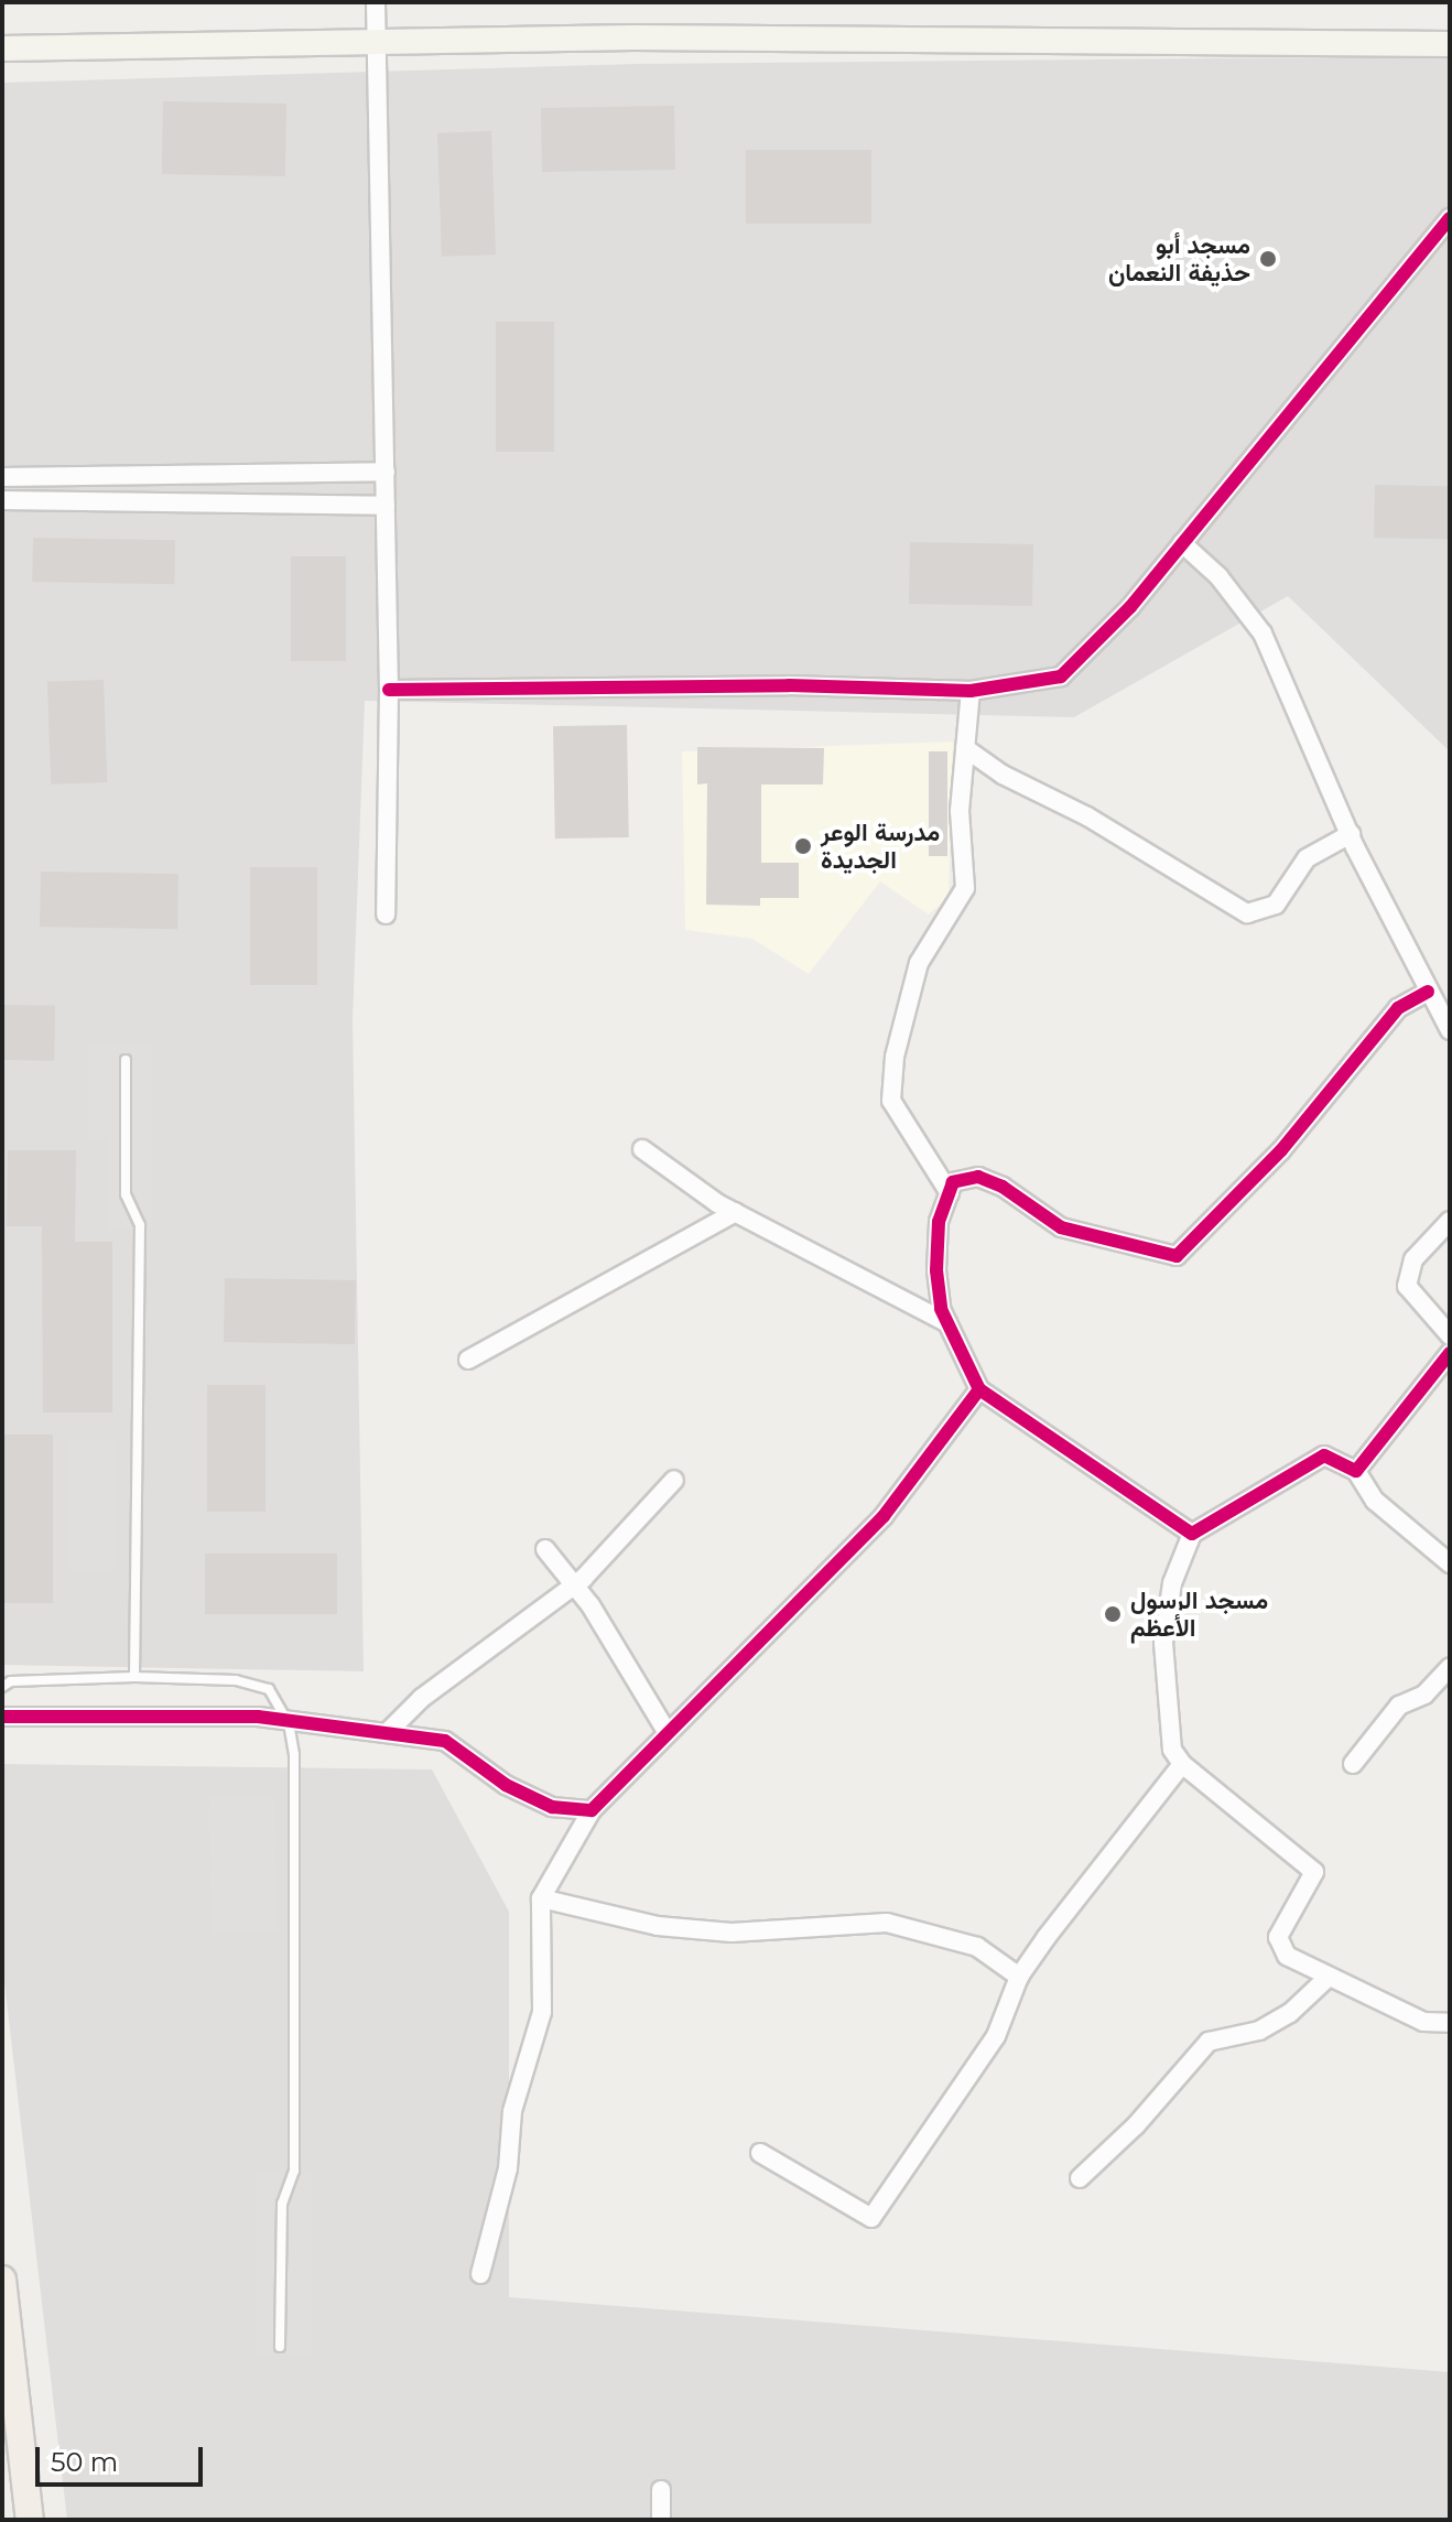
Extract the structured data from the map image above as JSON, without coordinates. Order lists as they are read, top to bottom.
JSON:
{
  "places": ["مسجد أبو حذيفة النعمان", "مدرسة الوعر الجديدة", "مسجد الرسول الأعظم"],
  "scale_bar": "50 m"
}
